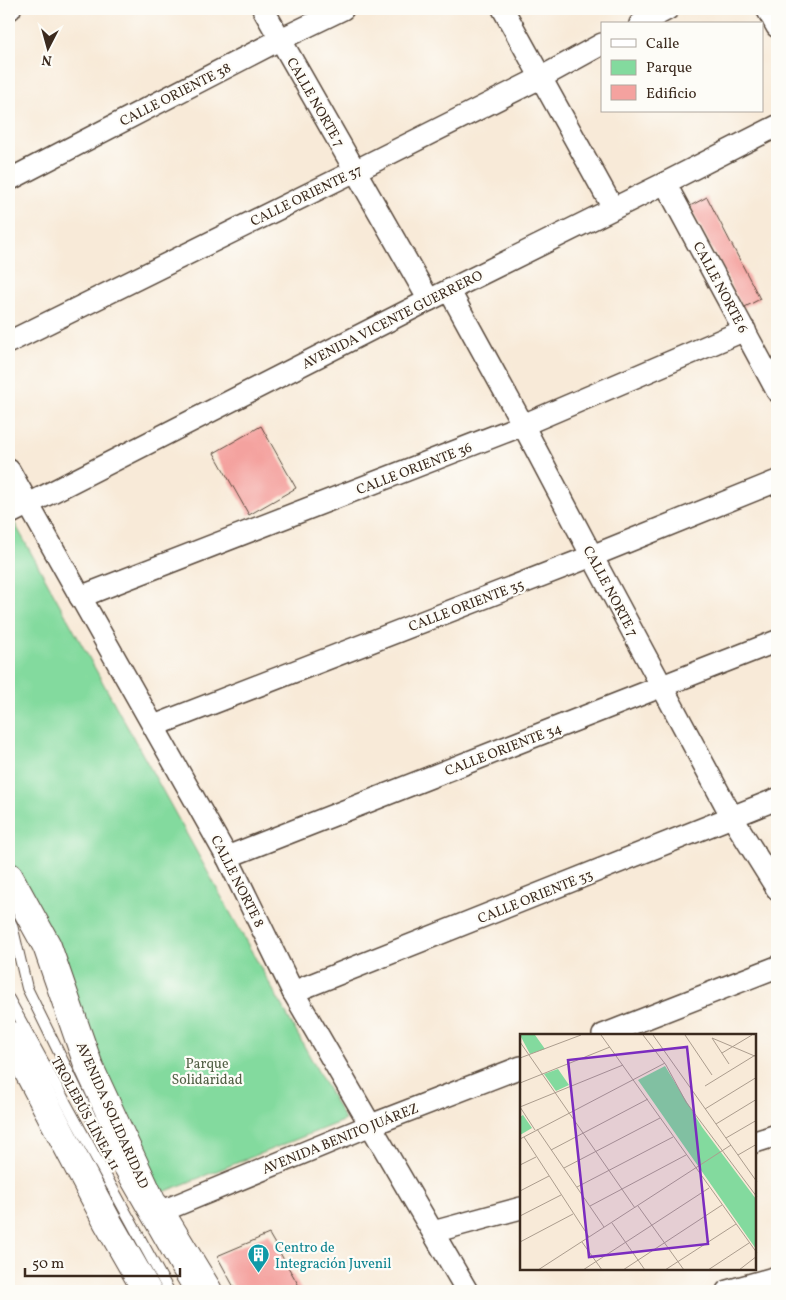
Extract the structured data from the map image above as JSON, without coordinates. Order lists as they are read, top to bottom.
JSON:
{
  "streets": {
    "street": [
      "CALLE ORIENTE 38",
      "CALLE NORTE 7",
      "CALLE ORIENTE 37",
      "CALLE NORTE 6",
      "AVENIDA VICENTE GUERRERO",
      "CALLE ORIENTE 36",
      "CALLE ORIENTE 35",
      "CALLE ORIENTE 34",
      "CALLE NORTE 8",
      "CALLE ORIENTE 33",
      "AVENIDA SOLIDARIDAD",
      "AVENIDA BENITO JUÁREZ"
    ],
    "lane": ["TROLEBÚS LÍNEA 11"]
  },
  "crossings": [
    ["CALLE ORIENTE 38", "CALLE NORTE 7"],
    ["CALLE NORTE 7", "CALLE ORIENTE 37"],
    ["CALLE NORTE 7", "AVENIDA VICENTE GUERRERO"],
    ["CALLE NORTE 7", "CALLE ORIENTE 36"],
    ["CALLE NORTE 7", "CALLE ORIENTE 35"],
    ["CALLE NORTE 7", "CALLE ORIENTE 34"],
    ["CALLE NORTE 7", "CALLE ORIENTE 33"],
    ["CALLE NORTE 6", "AVENIDA VICENTE GUERRERO"],
    ["CALLE NORTE 6", "CALLE ORIENTE 36"],
    ["AVENIDA VICENTE GUERRERO", "CALLE NORTE 8"],
    ["CALLE ORIENTE 36", "CALLE NORTE 8"],
    ["CALLE ORIENTE 35", "CALLE NORTE 8"],
    ["CALLE ORIENTE 34", "CALLE NORTE 8"],
    ["CALLE NORTE 8", "CALLE ORIENTE 33"],
    ["CALLE NORTE 8", "AVENIDA BENITO JUÁREZ"],
    ["AVENIDA SOLIDARIDAD", "AVENIDA BENITO JUÁREZ"]
  ],
  "parks": ["Parque Solidaridad"],
  "places": {
    "building": ["Centro de Integración Juvenil"]
  },
  "legend": ["Calle", "Parque", "Edificio"],
  "scale_bar": "50 m",
  "north": "bottom"
}
